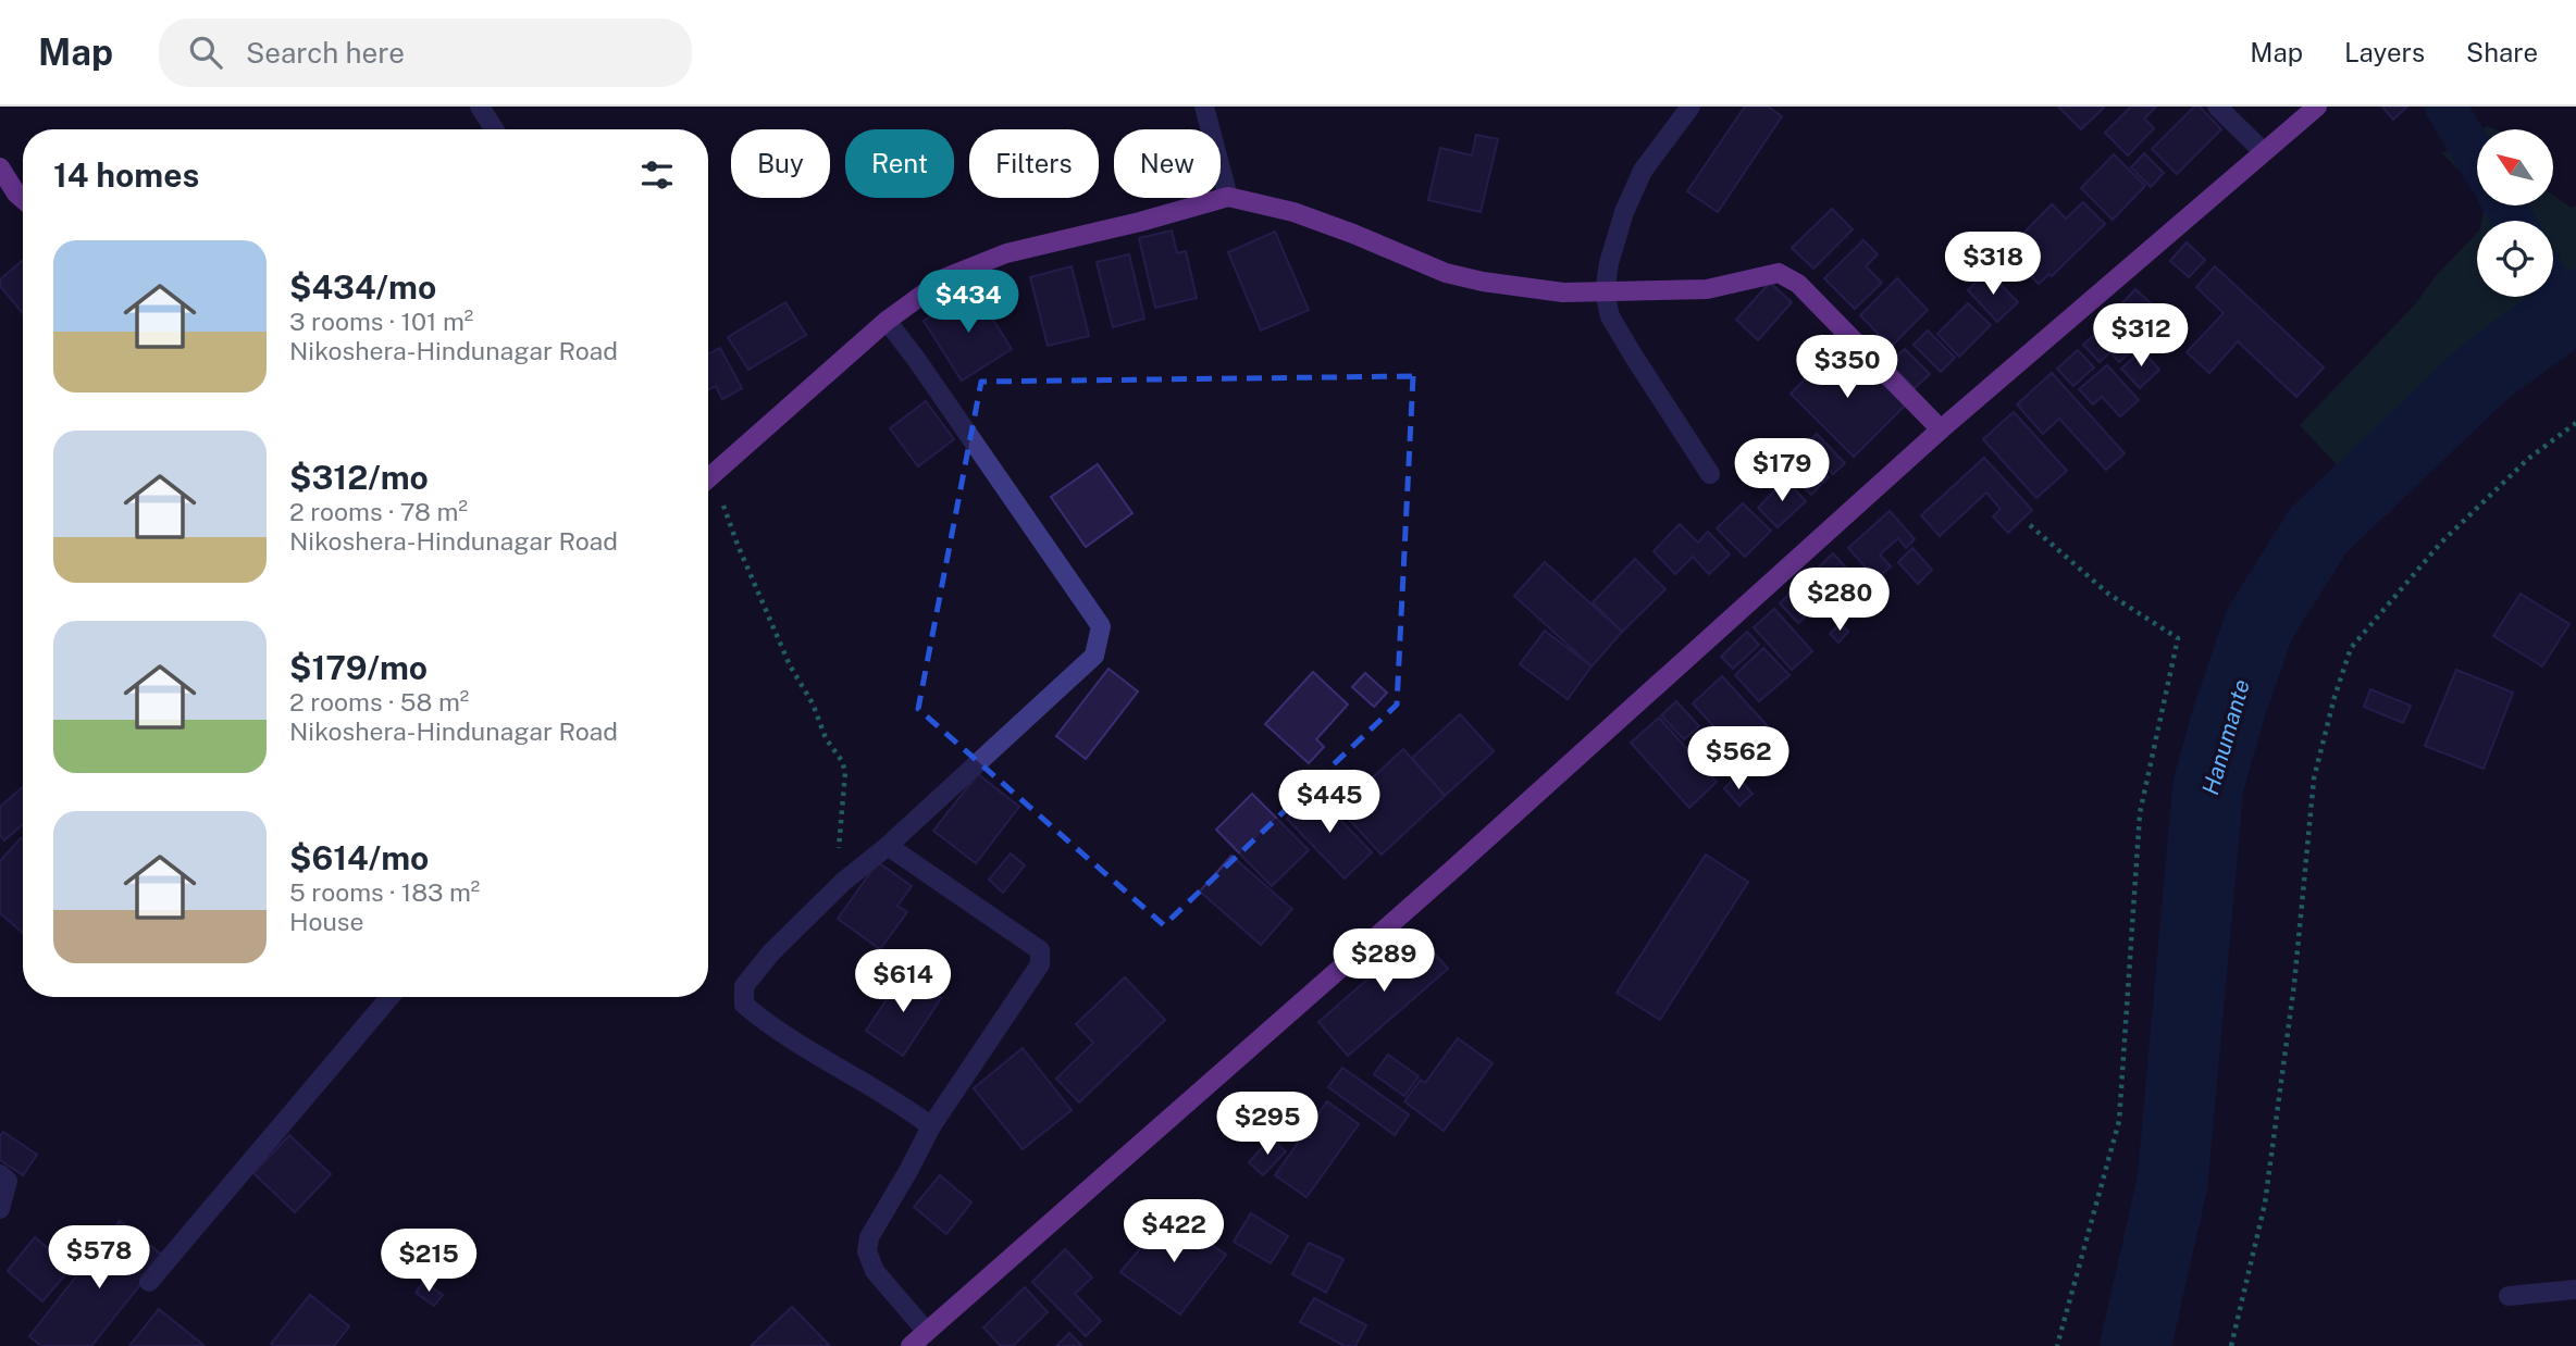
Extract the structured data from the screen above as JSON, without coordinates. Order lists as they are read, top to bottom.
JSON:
{
  "water": ["Hanumante"],
  "north": "top left",
  "page": {
    "header": "Map",
    "search": "Search here",
    "nav": ["Map", "Layers", "Share"],
    "chip": [
      "Buy",
      "Rent",
      "Filters",
      "New"
    ],
    "heading": "14 homes",
    "list": [
      {
        "name": "$434/mo",
        "note": "3 rooms · 101 m² · Nikoshera-Hindunagar Road"
      },
      {
        "name": "$312/mo",
        "note": "2 rooms · 78 m² · Nikoshera-Hindunagar Road"
      },
      {
        "name": "$179/mo",
        "note": "2 rooms · 58 m² · Nikoshera-Hindunagar Road"
      },
      {
        "name": "$614/mo",
        "note": "5 rooms · 183 m² · House"
      }
    ],
    "price": [
      "$318",
      "$434",
      "$312",
      "$350",
      "$179",
      "$280",
      "$562",
      "$445",
      "$289",
      "$614",
      "$295",
      "$422",
      "$578",
      "$215"
    ]
  }
}
